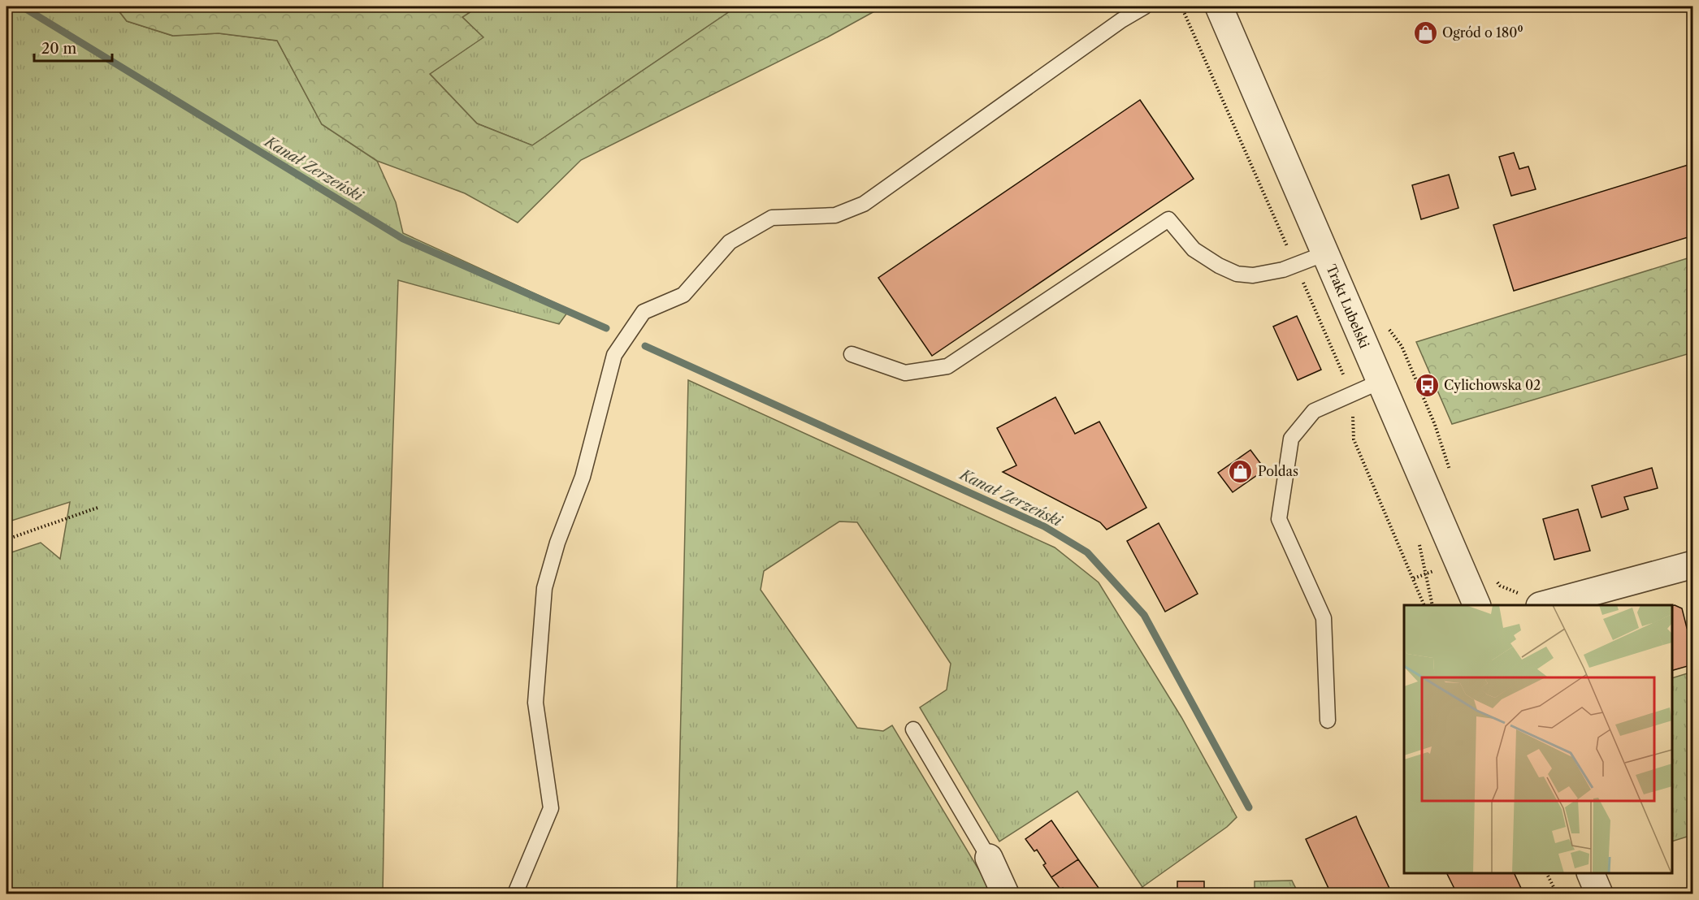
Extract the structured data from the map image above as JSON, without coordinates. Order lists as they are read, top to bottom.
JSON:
{
  "streets": {
    "street": ["Trakt Lubelski"]
  },
  "water": ["Kanał Zerzeński"],
  "places": {
    "shop": ["Ogród o 180⁰", "Poldas"],
    "bus stop": ["Cylichowska 02"]
  },
  "scale_bar": "20 m"
}
